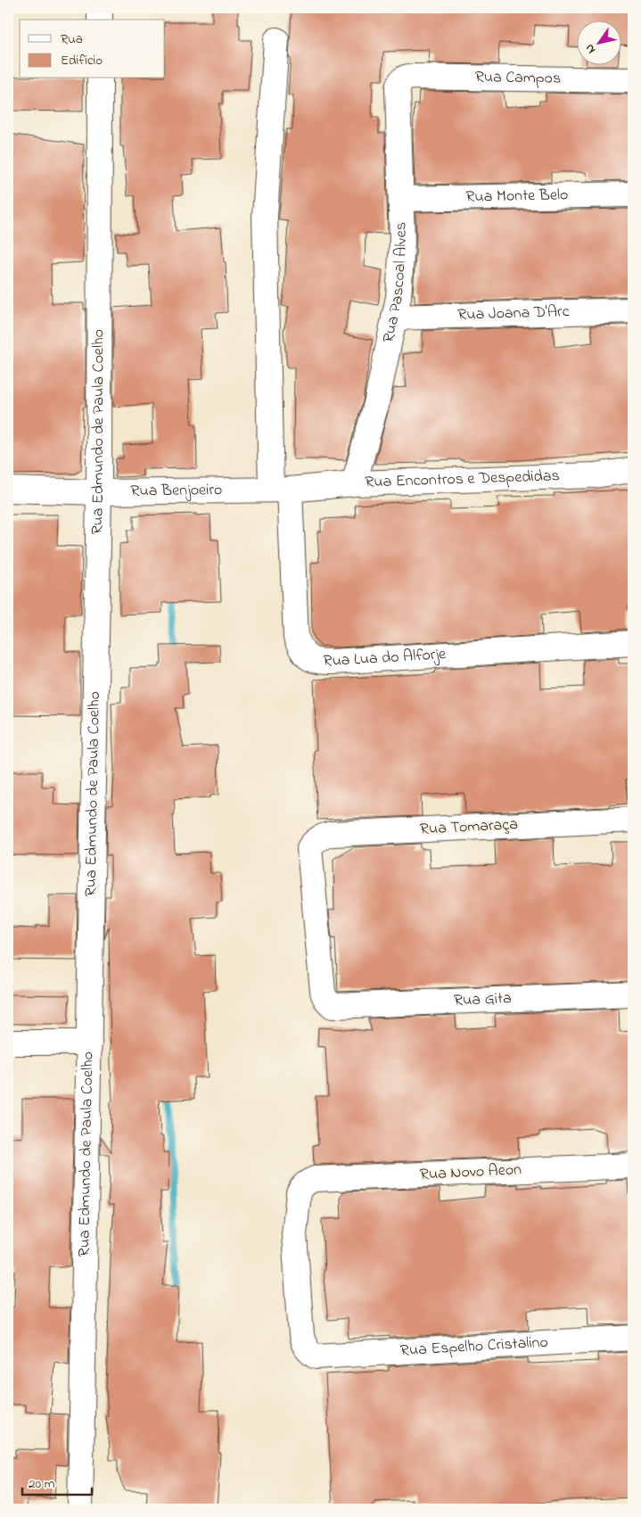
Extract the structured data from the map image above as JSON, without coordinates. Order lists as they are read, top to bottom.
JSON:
{
  "streets": {
    "street": [
      "Rua Campos",
      "Rua Monte Belo",
      "Rua Pascoal Alves",
      "Rua Joana D'Arc",
      "Rua Edmundo de Paula Coelho",
      "Rua Encontros e Despedidas",
      "Rua Benjoeiro",
      "Rua Lua do Alforje",
      "Rua Tomaraça",
      "Rua Gita",
      "Rua Novo Aeon",
      "Rua Espelho Cristalino"
    ]
  },
  "crossings": [
    ["Rua Campos", "Rua Pascoal Alves"],
    ["Rua Monte Belo", "Rua Pascoal Alves"],
    ["Rua Pascoal Alves", "Rua Joana D'Arc"],
    ["Rua Pascoal Alves", "Rua Encontros e Despedidas"],
    ["Rua Edmundo de Paula Coelho", "Rua Benjoeiro"],
    ["Rua Encontros e Despedidas", "Rua Benjoeiro"],
    ["Rua Encontros e Despedidas", "Rua Lua do Alforje"],
    ["Rua Benjoeiro", "Rua Lua do Alforje"],
    ["Rua Tomaraça", "Rua Gita"],
    ["Rua Novo Aeon", "Rua Espelho Cristalino"]
  ],
  "legend": ["Rua", "Edifício"],
  "scale_bar": "20 m",
  "north": "bottom left"
}
